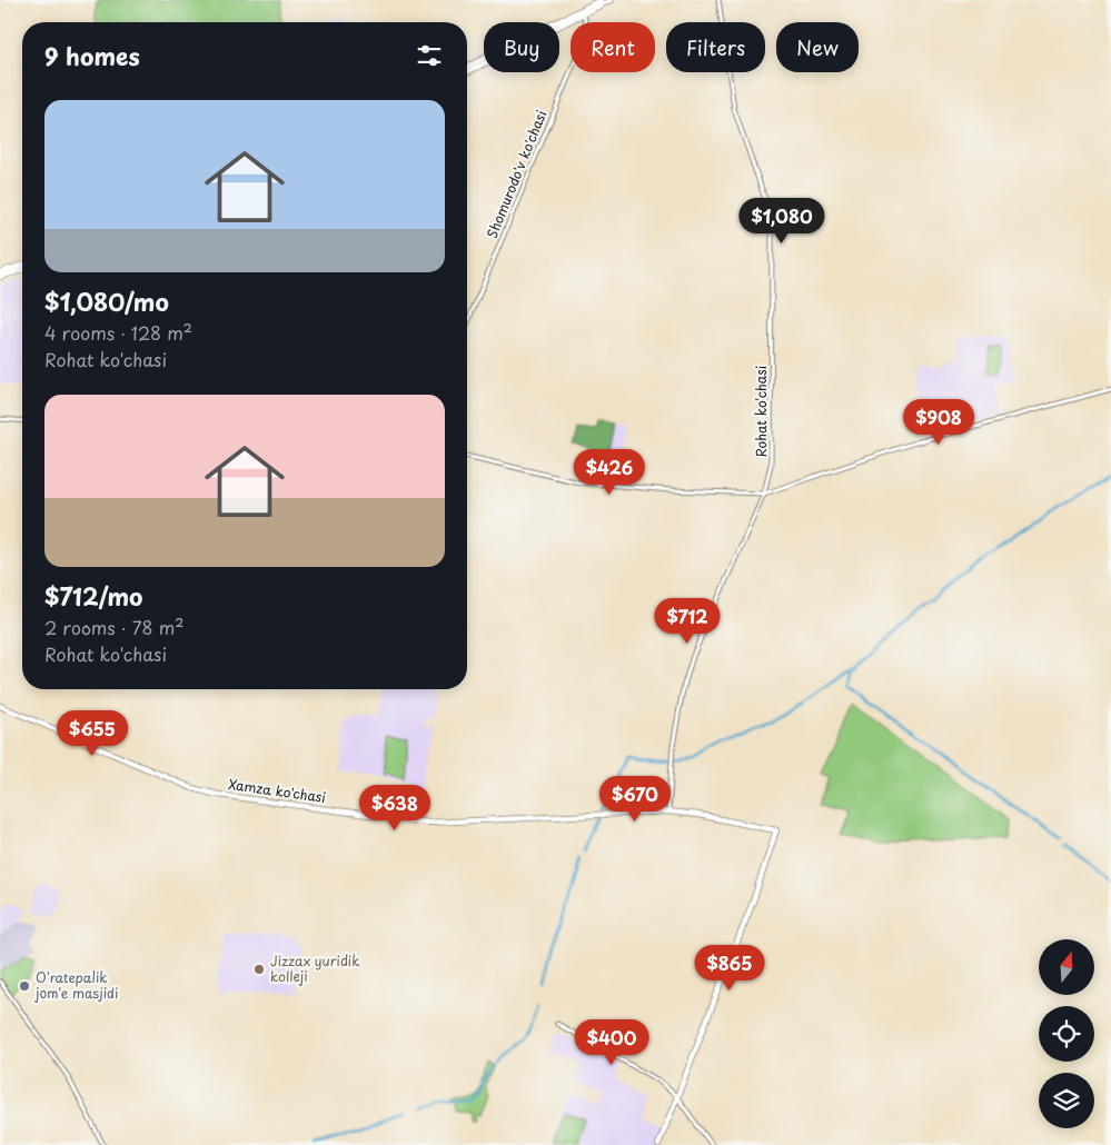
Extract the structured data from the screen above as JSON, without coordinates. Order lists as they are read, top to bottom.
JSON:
{
  "streets": {
    "main road": ["Xamza ko'chasi"],
    "street": ["Shomurodo'v ko'chasi", "Rohat ko'chasi"]
  },
  "crossings": [
    ["Rohat ko'chasi", "Xamza ko'chasi"]
  ],
  "places": ["Jizzax yuridik kolleji", "O'ratepalik jom'e masjidi"],
  "north": "top",
  "page": {
    "chip": [
      "Buy",
      "Rent",
      "Filters",
      "New"
    ],
    "heading": "9 homes",
    "list": [
      {
        "name": "$1,080/mo",
        "note": "4 rooms · 128 m² · Rohat ko'chasi"
      },
      {
        "name": "$712/mo",
        "note": "2 rooms · 78 m² · Rohat ko'chasi"
      }
    ],
    "price": [
      "$1,080",
      "$908",
      "$426",
      "$712",
      "$655",
      "$670",
      "$638",
      "$865",
      "$400"
    ]
  }
}
